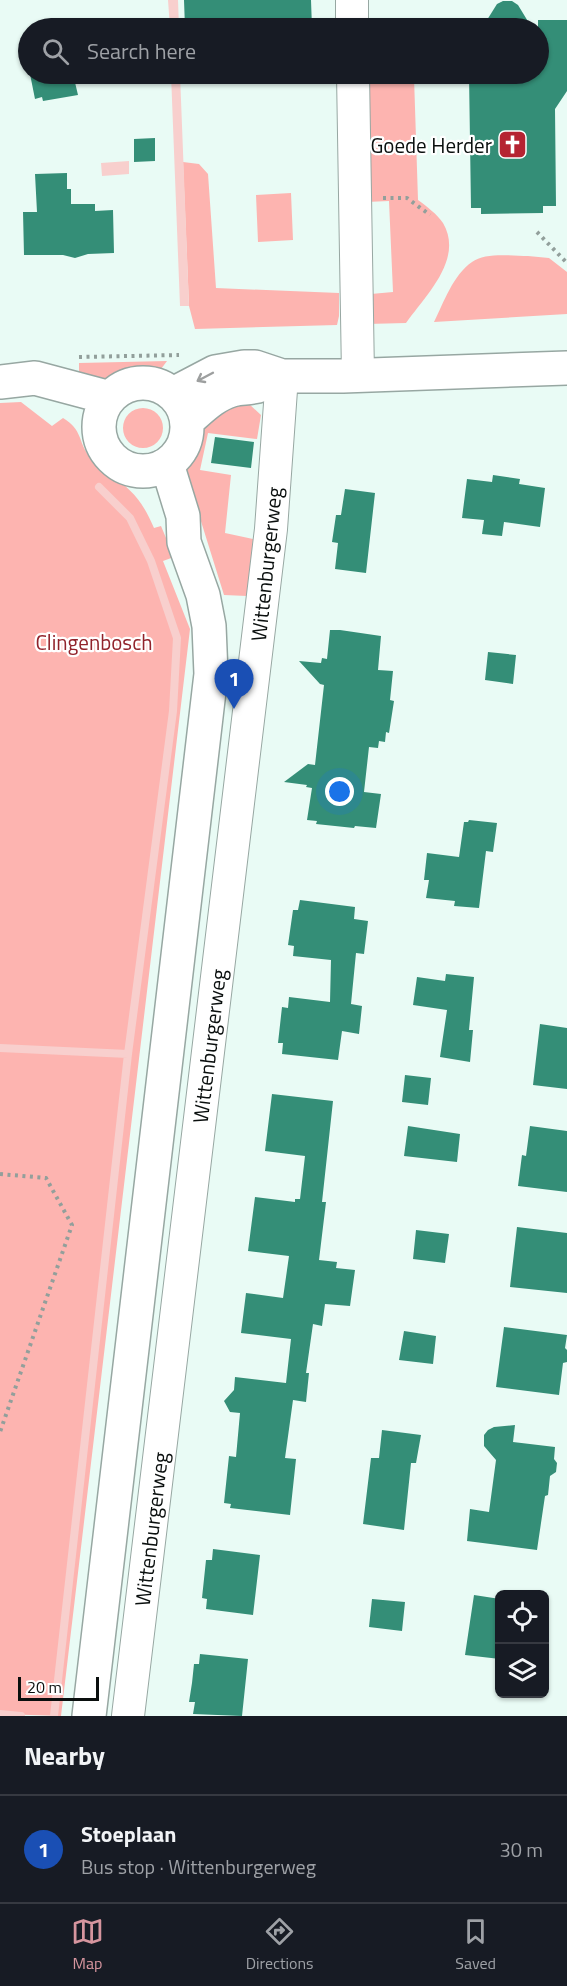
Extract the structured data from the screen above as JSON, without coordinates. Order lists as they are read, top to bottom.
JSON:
{
  "streets": {
    "street": ["Wittenburgerweg"]
  },
  "parks": ["Clingenbosch"],
  "places": {
    "church": ["Goede Herder"]
  },
  "scale_bar": "20 m",
  "page": {
    "search": "Search here",
    "pins": "1",
    "scale": "20 m",
    "heading": "Nearby",
    "list": [
      {
        "mark": "1",
        "name": "Stoeplaan",
        "note": "Bus stop · Wittenburgerweg",
        "value": "30 m"
      }
    ],
    "nav": ["Map", "Directions", "Saved"]
  }
}
